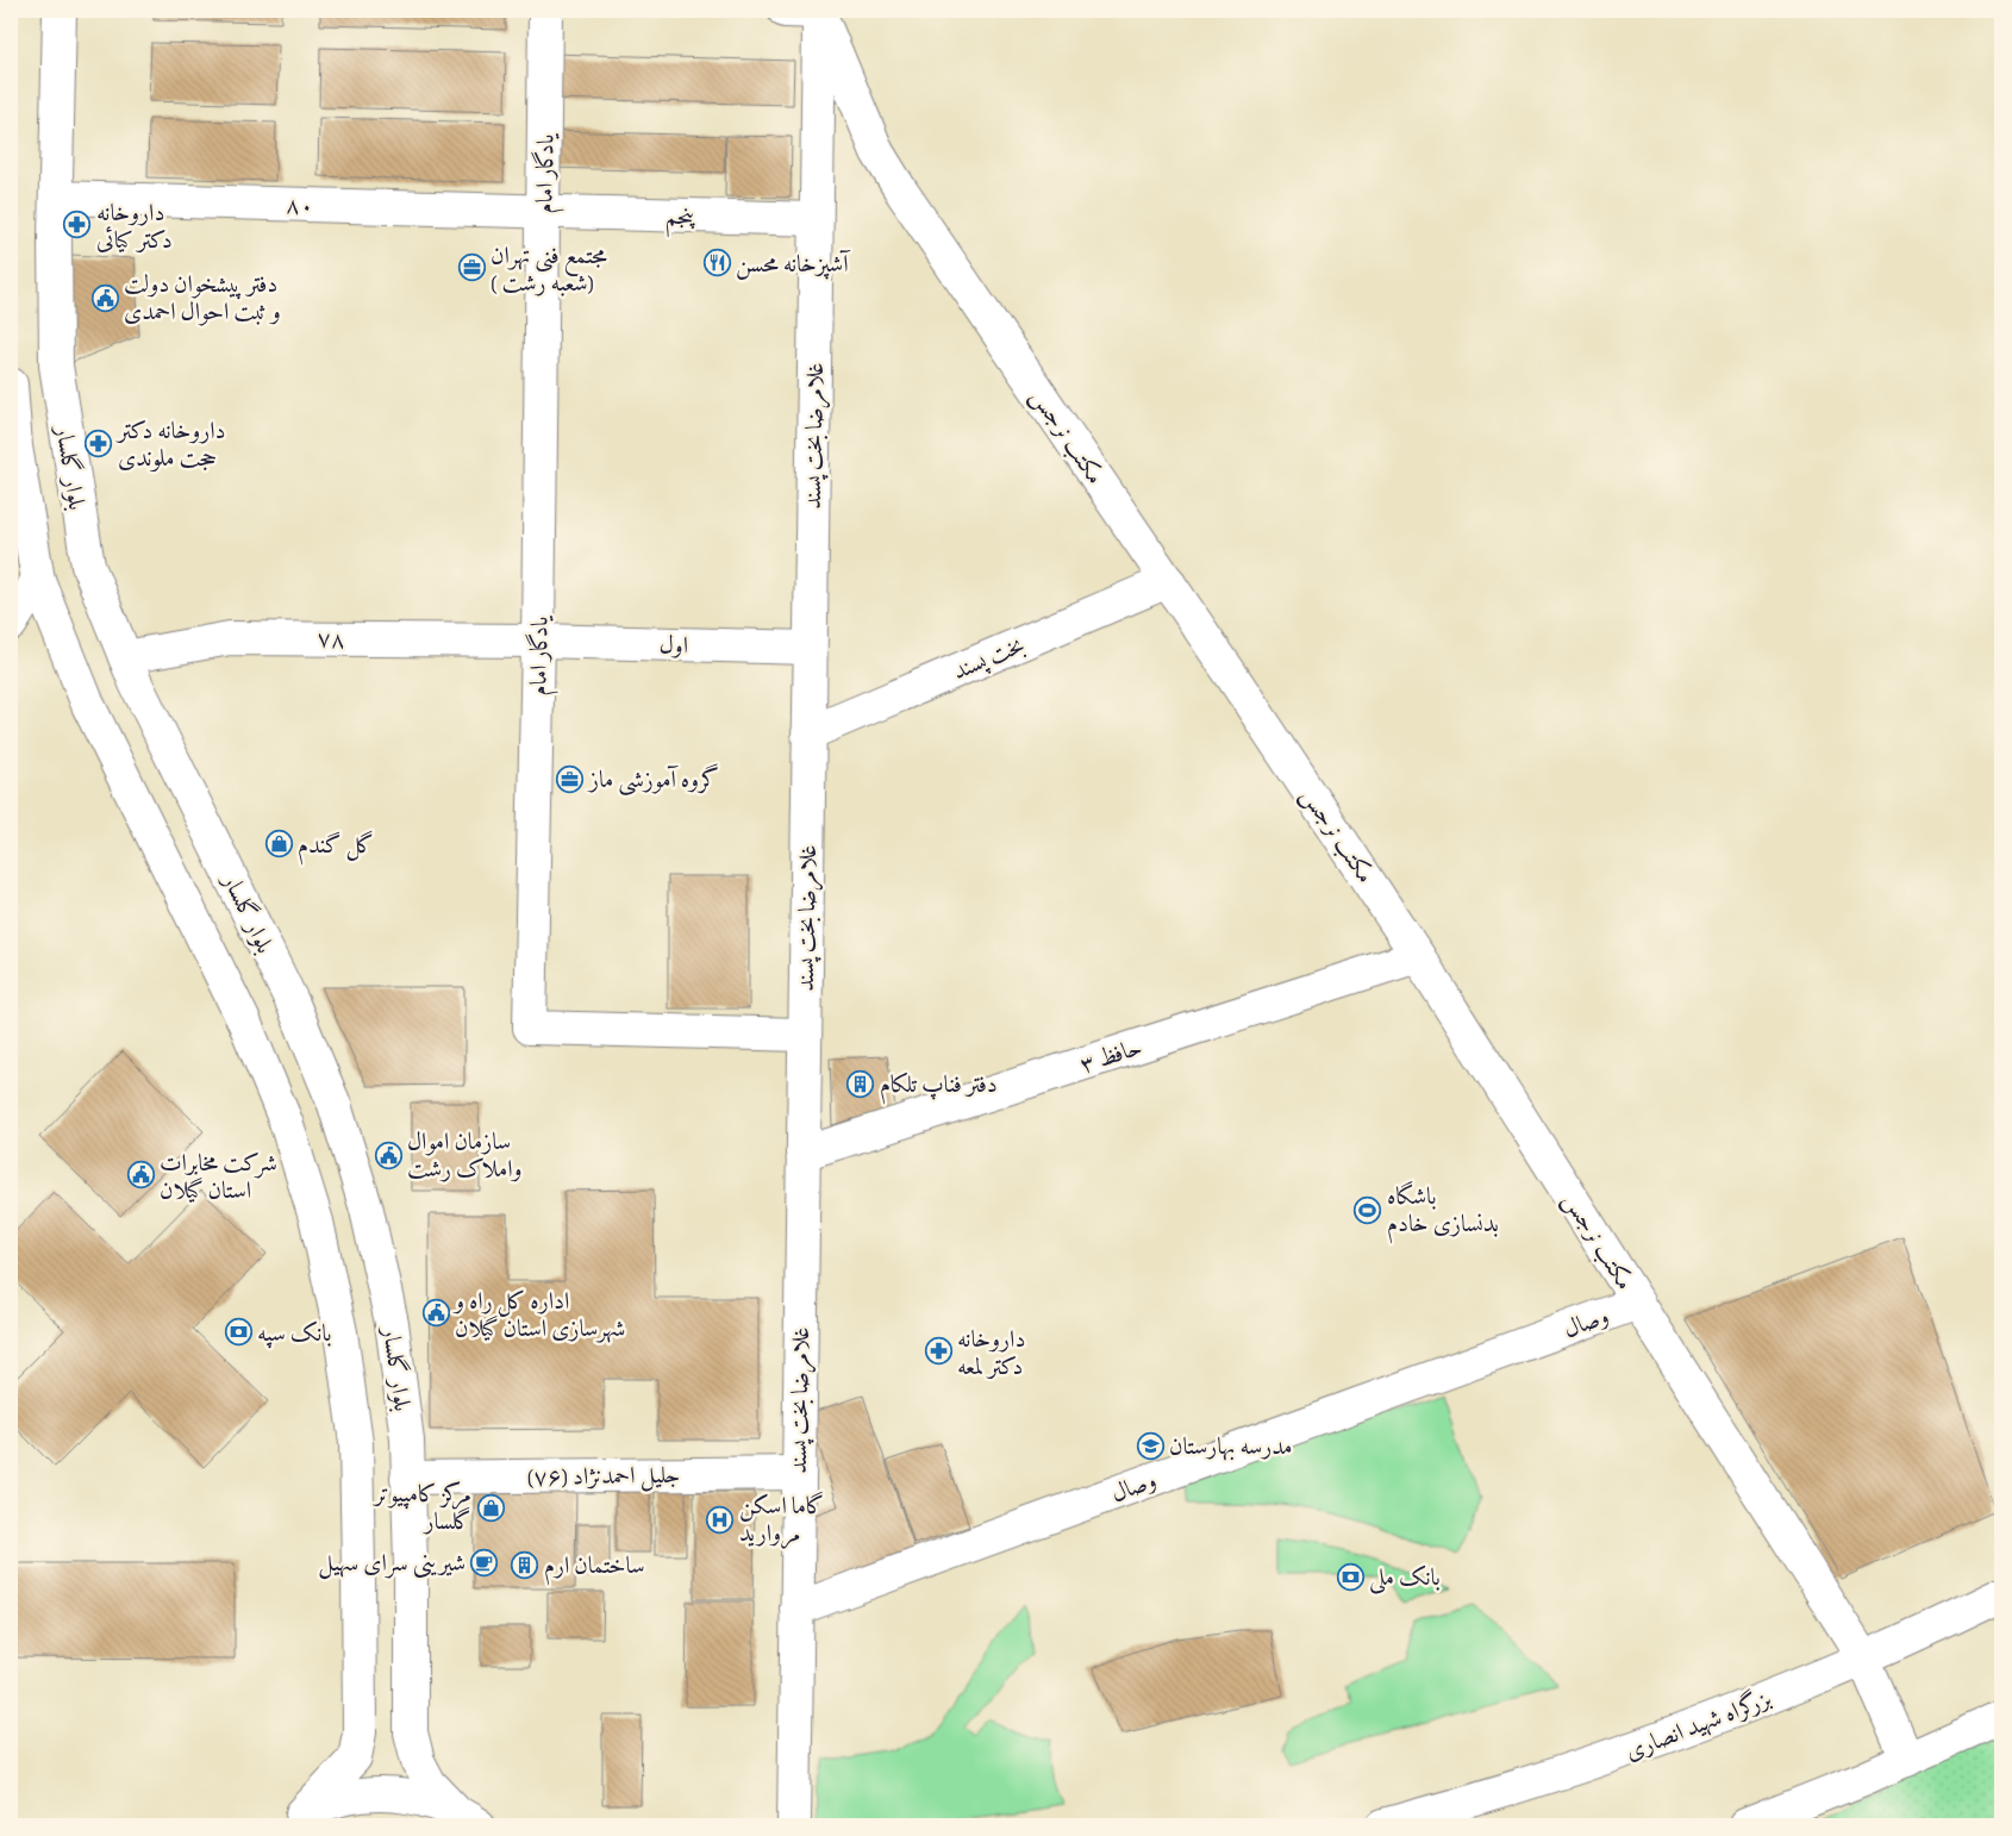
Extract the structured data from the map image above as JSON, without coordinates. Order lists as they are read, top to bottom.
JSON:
{
  "streets": {
    "street": [
      "یادگار امام",
      "۸۰",
      "پنجم",
      "غلامرضا بخت پسند",
      "مکتب نرجس",
      "بلوار گلسار",
      "۷۸",
      "اول",
      "بخت پسند",
      "حافظ ۳",
      "وصال",
      "جلیل احمدنژاد (۷۶)",
      "بزرگراه شهید انصاری"
    ]
  },
  "crossings": [
    ["یادگار امام", "۸۰"],
    ["یادگار امام", "پنجم"],
    ["یادگار امام", "غلامرضا بخت پسند"],
    ["یادگار امام", "۷۸"],
    ["یادگار امام", "اول"],
    ["۸۰", "پنجم"],
    ["۸۰", "بلوار گلسار"],
    ["پنجم", "غلامرضا بخت پسند"],
    ["غلامرضا بخت پسند", "مکتب نرجس"],
    ["غلامرضا بخت پسند", "اول"],
    ["غلامرضا بخت پسند", "بخت پسند"],
    ["غلامرضا بخت پسند", "حافظ ۳"],
    ["غلامرضا بخت پسند", "وصال"],
    ["غلامرضا بخت پسند", "جلیل احمدنژاد (۷۶)"],
    ["مکتب نرجس", "بخت پسند"],
    ["مکتب نرجس", "حافظ ۳"],
    ["مکتب نرجس", "وصال"],
    ["مکتب نرجس", "بزرگراه شهید انصاری"],
    ["بلوار گلسار", "۷۸"],
    ["بلوار گلسار", "جلیل احمدنژاد (۷۶)"],
    ["۷۸", "اول"]
  ],
  "places": {
    "pharmacy": ["داروخانه دکتر کیائی", "داروخانه دکتر حجت ملوندی", "داروخانه دکتر لمعه"],
    "restaurant": ["آشپزخانه محسن"],
    "office": ["مجتمع فنی تهران ( شعبه رشت)", "گروه آموزشی ماز"],
    "public building": [
      "دفتر پیشخوان دولت و ثبت احوال احمدی",
      "سازمان اموال واملاک رشت",
      "شرکت مخابرات استان گیلان",
      "اداره کل راه و شهرسازی استان گیلان"
    ],
    "shop": ["گل گندم", "مرکز کامپیوتر گلسار"],
    "building": ["دفتر فناپ تلکام", "ساختمان ارم"],
    "sports": ["باشگاه بدنسازی خادم"],
    "bank": ["بانک سپه", "بانک ملی"],
    "school or university": ["مدرسه بهارستان"],
    "hospital": ["گاما اسکن مروارید"],
    "cafe": ["شیرینی سرای سهیل"]
  }
}
